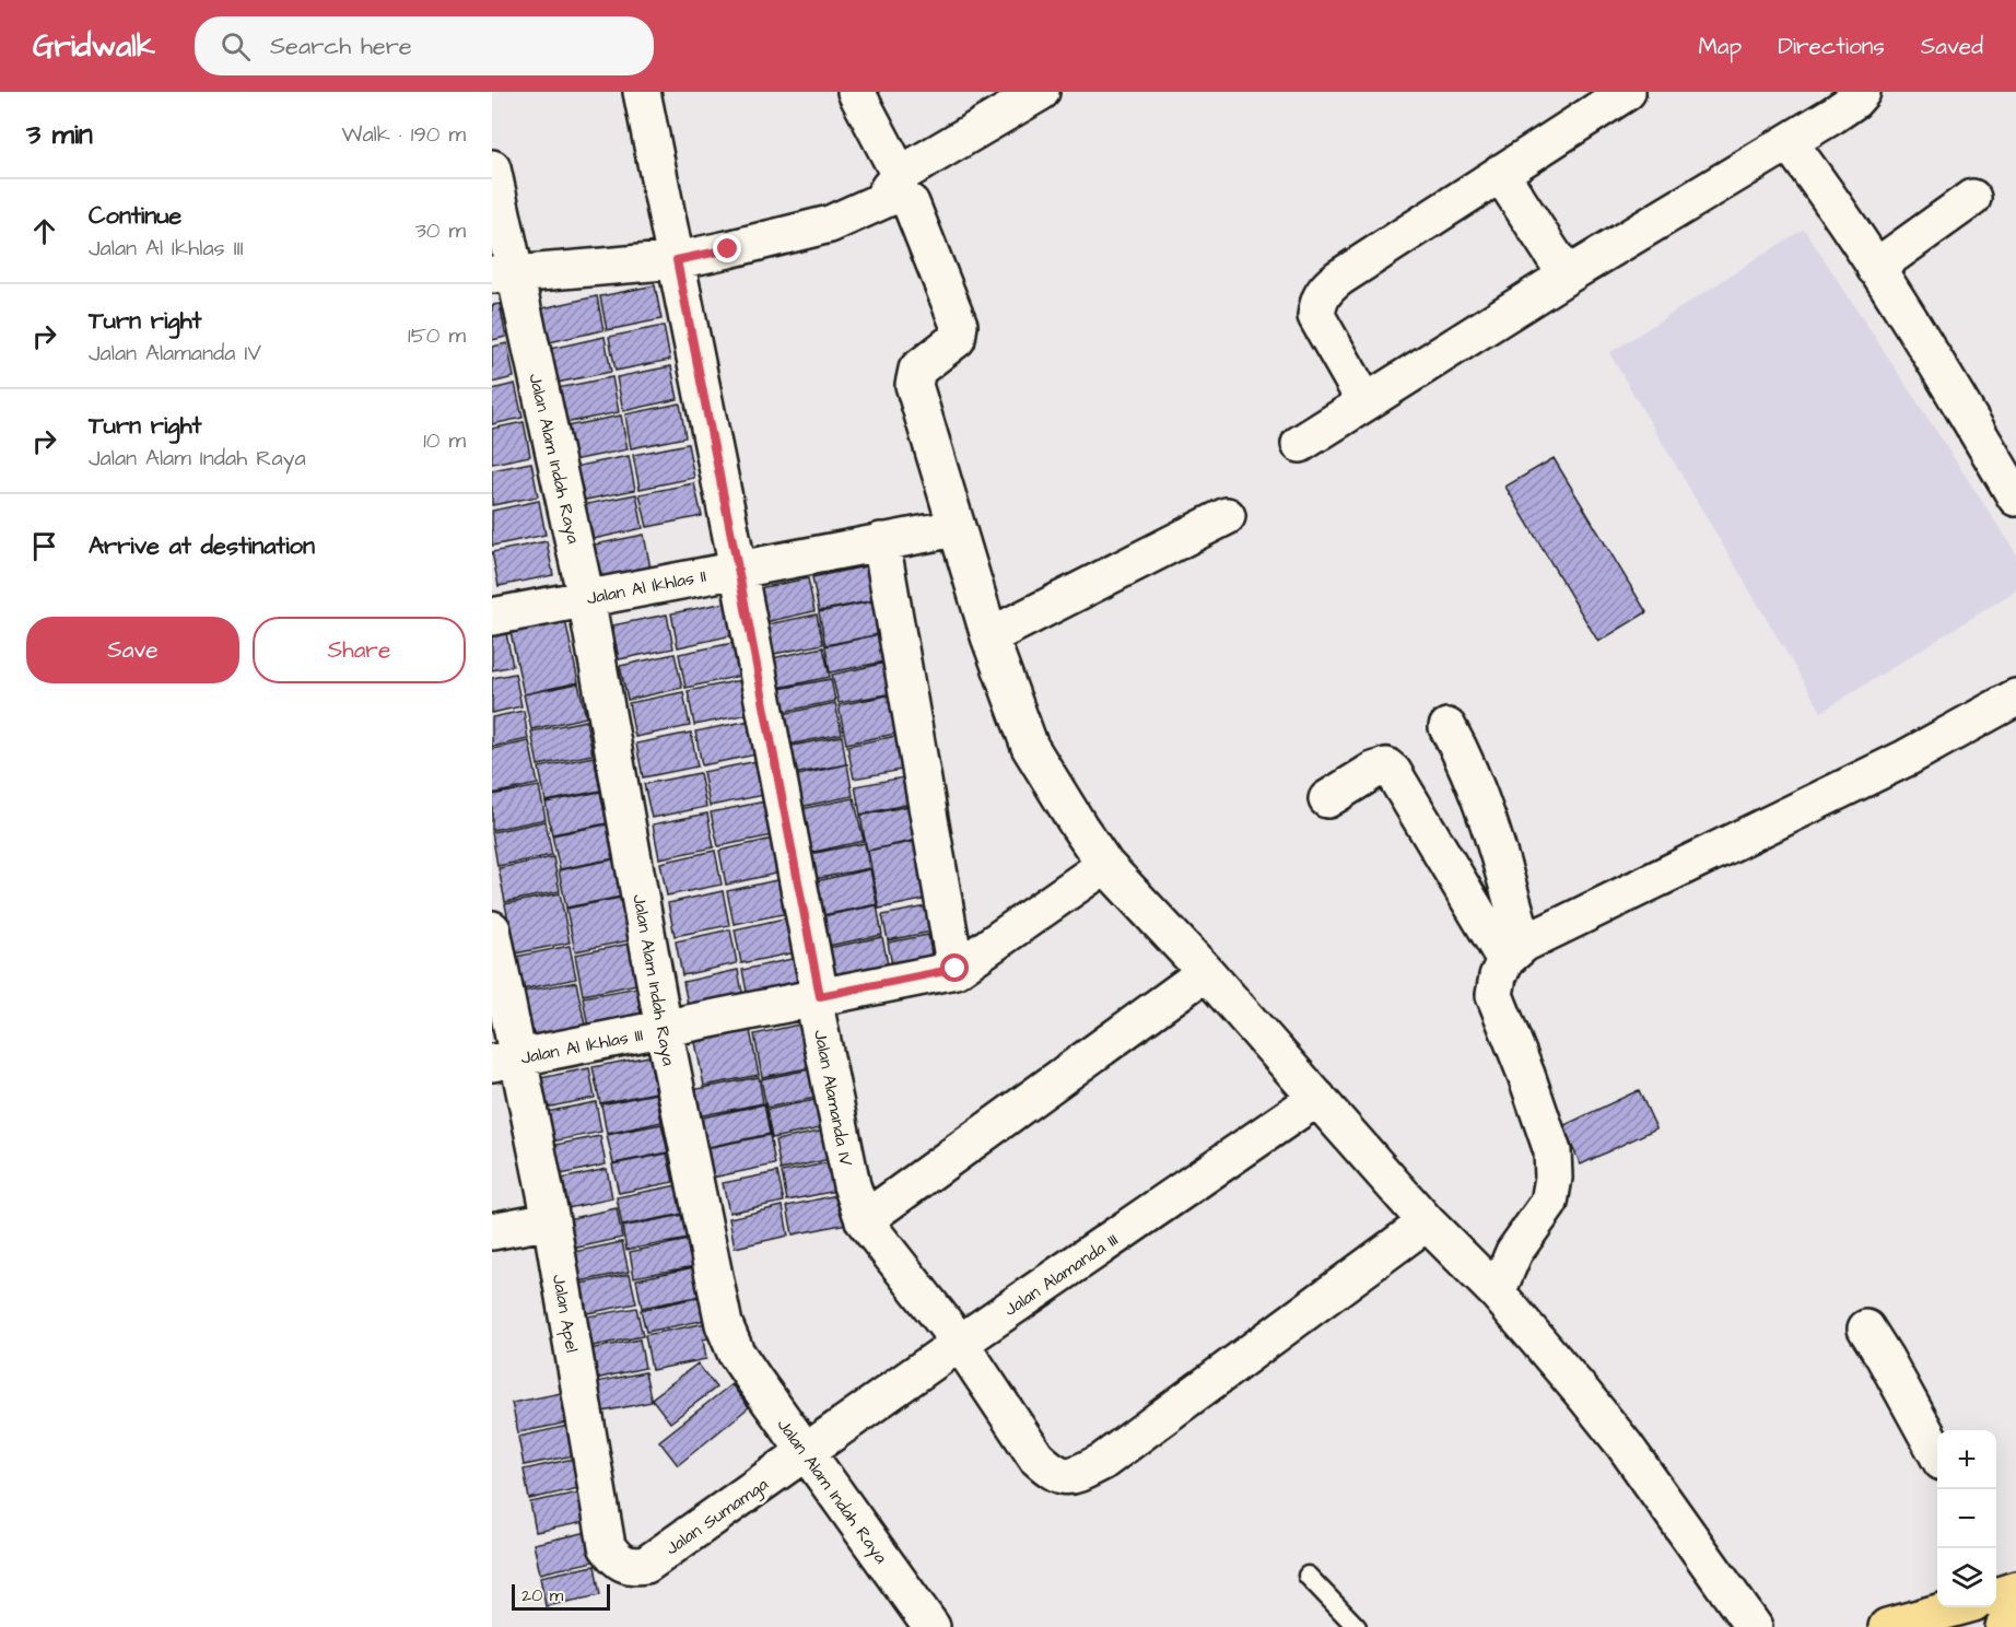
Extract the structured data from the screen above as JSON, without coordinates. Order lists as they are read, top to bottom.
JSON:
{
  "streets": {
    "street": [
      "Jalan Alam Indah Raya",
      "Jalan Al Ikhlas II",
      "Jalan Al Ikhlas III",
      "Jalan Alamanda IV",
      "Jalan Alamanda III",
      "Jalan Apel",
      "Jalan Sumamga"
    ]
  },
  "crossings": [
    ["Jalan Alam Indah Raya", "Jalan Al Ikhlas II"],
    ["Jalan Alam Indah Raya", "Jalan Al Ikhlas III"],
    ["Jalan Alam Indah Raya", "Jalan Alamanda III"],
    ["Jalan Alam Indah Raya", "Jalan Sumamga"],
    ["Jalan Al Ikhlas II", "Jalan Alamanda IV"],
    ["Jalan Al Ikhlas III", "Jalan Alamanda IV"],
    ["Jalan Al Ikhlas III", "Jalan Apel"],
    ["Jalan Alamanda IV", "Jalan Alamanda III"],
    ["Jalan Alamanda III", "Jalan Sumamga"],
    ["Jalan Apel", "Jalan Sumamga"]
  ],
  "scale_bar": "20 m",
  "page": {
    "header": "Gridwalk",
    "search": "Search here",
    "nav": ["Map", "Directions", "Saved"],
    "heading": ["3 min", "Walk · 190 m"],
    "list": [
      ["Continue", "Jalan Al Ikhlas III", "30 m"],
      ["Turn right", "Jalan Alamanda IV", "150 m"],
      ["Turn right", "Jalan Alam Indah Raya", "10 m"],
      "Arrive at destination"
    ],
    "buttons": ["Save", "Share"],
    "map_buttons": ["+", "−"],
    "scale": "20 m"
  }
}
